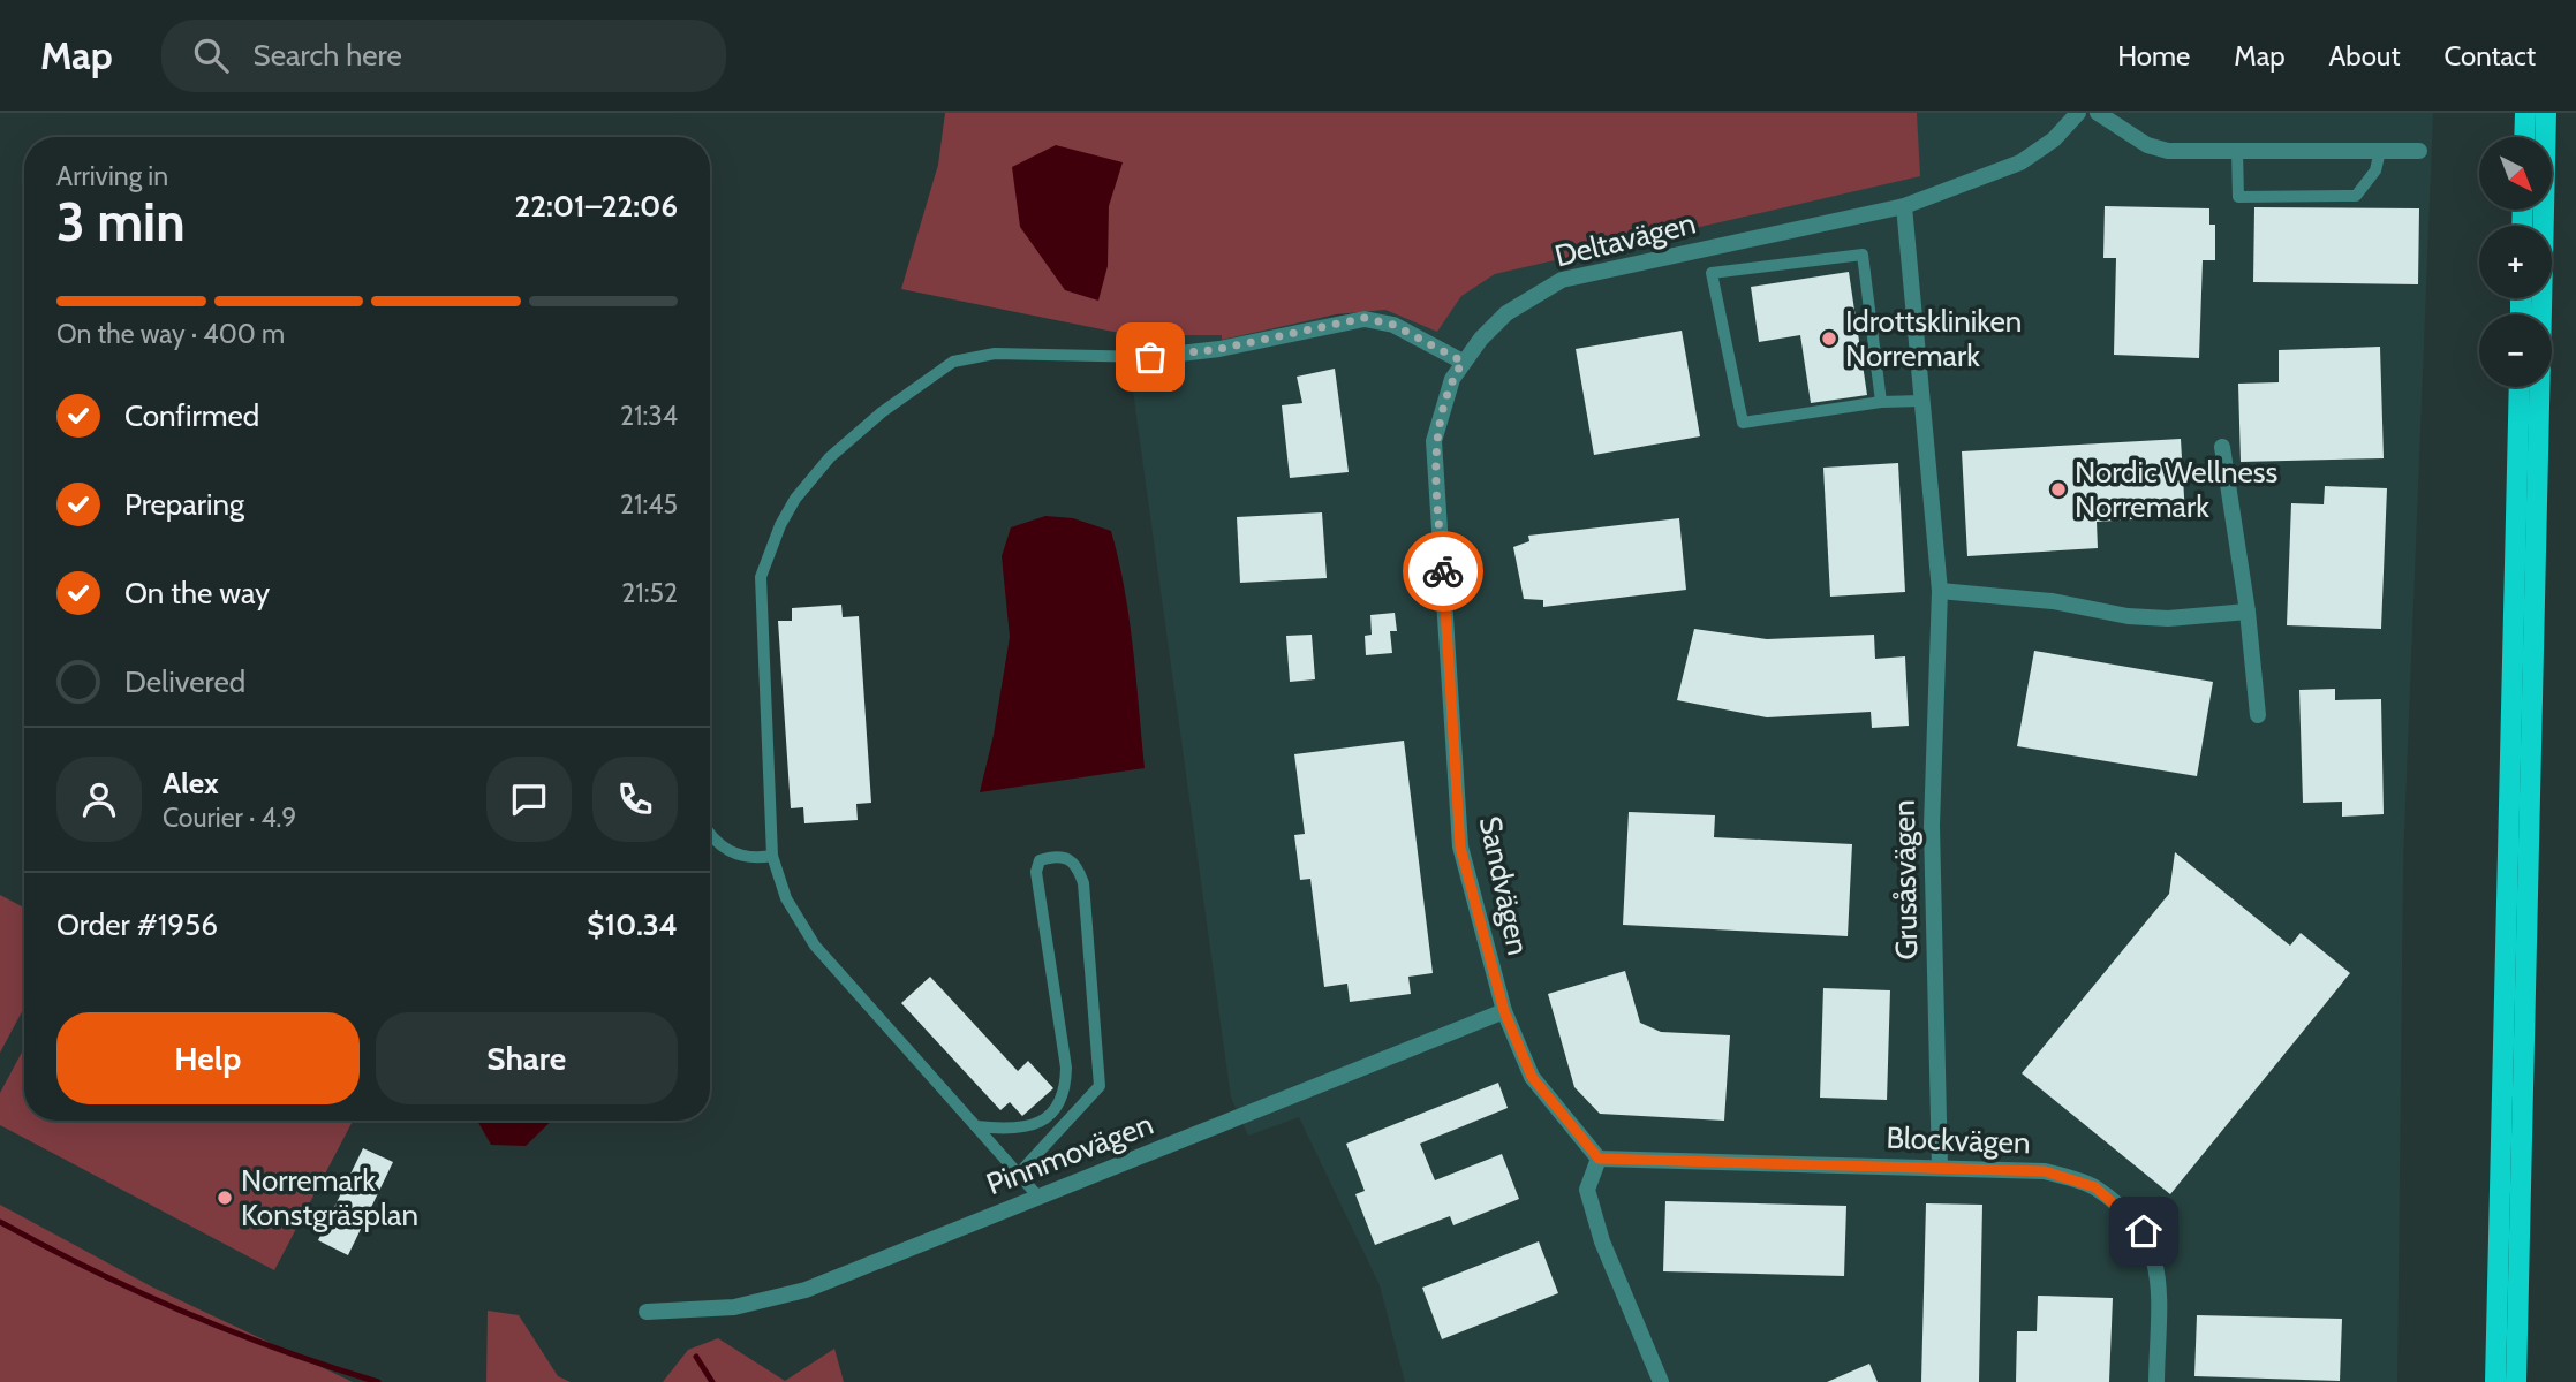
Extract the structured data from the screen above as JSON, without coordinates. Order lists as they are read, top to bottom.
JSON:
{
  "streets": {
    "street": [
      "Deltavägen",
      "Grusåsvägen",
      "Sandvägen",
      "Blockvägen",
      "Pinnmovägen"
    ]
  },
  "crossings": [
    ["Deltavägen", "Grusåsvägen"],
    ["Deltavägen", "Sandvägen"],
    ["Grusåsvägen", "Blockvägen"],
    ["Sandvägen", "Blockvägen"],
    ["Sandvägen", "Pinnmovägen"]
  ],
  "places": ["Idrottskliniken Norremark", "Nordic Wellness Norremark", "Norremark Konstgräsplan"],
  "north": "bottom right",
  "page": {
    "header": "Map",
    "search": "Search here",
    "nav": [
      "Home",
      "Map",
      "About",
      "Contact"
    ],
    "map_buttons": ["+", "−"],
    "heading": ["3 min", "Arriving in", "22:01–22:06"],
    "panel": [
      "Alex",
      "Courier · 4.9",
      "Order #1956",
      "$10.34"
    ],
    "bar": "On the way · 400 m",
    "list": [
      ["Confirmed", "21:34"],
      ["Preparing", "21:45"],
      ["On the way", "21:52"],
      "Delivered"
    ],
    "buttons": ["Help", "Share"]
  }
}
